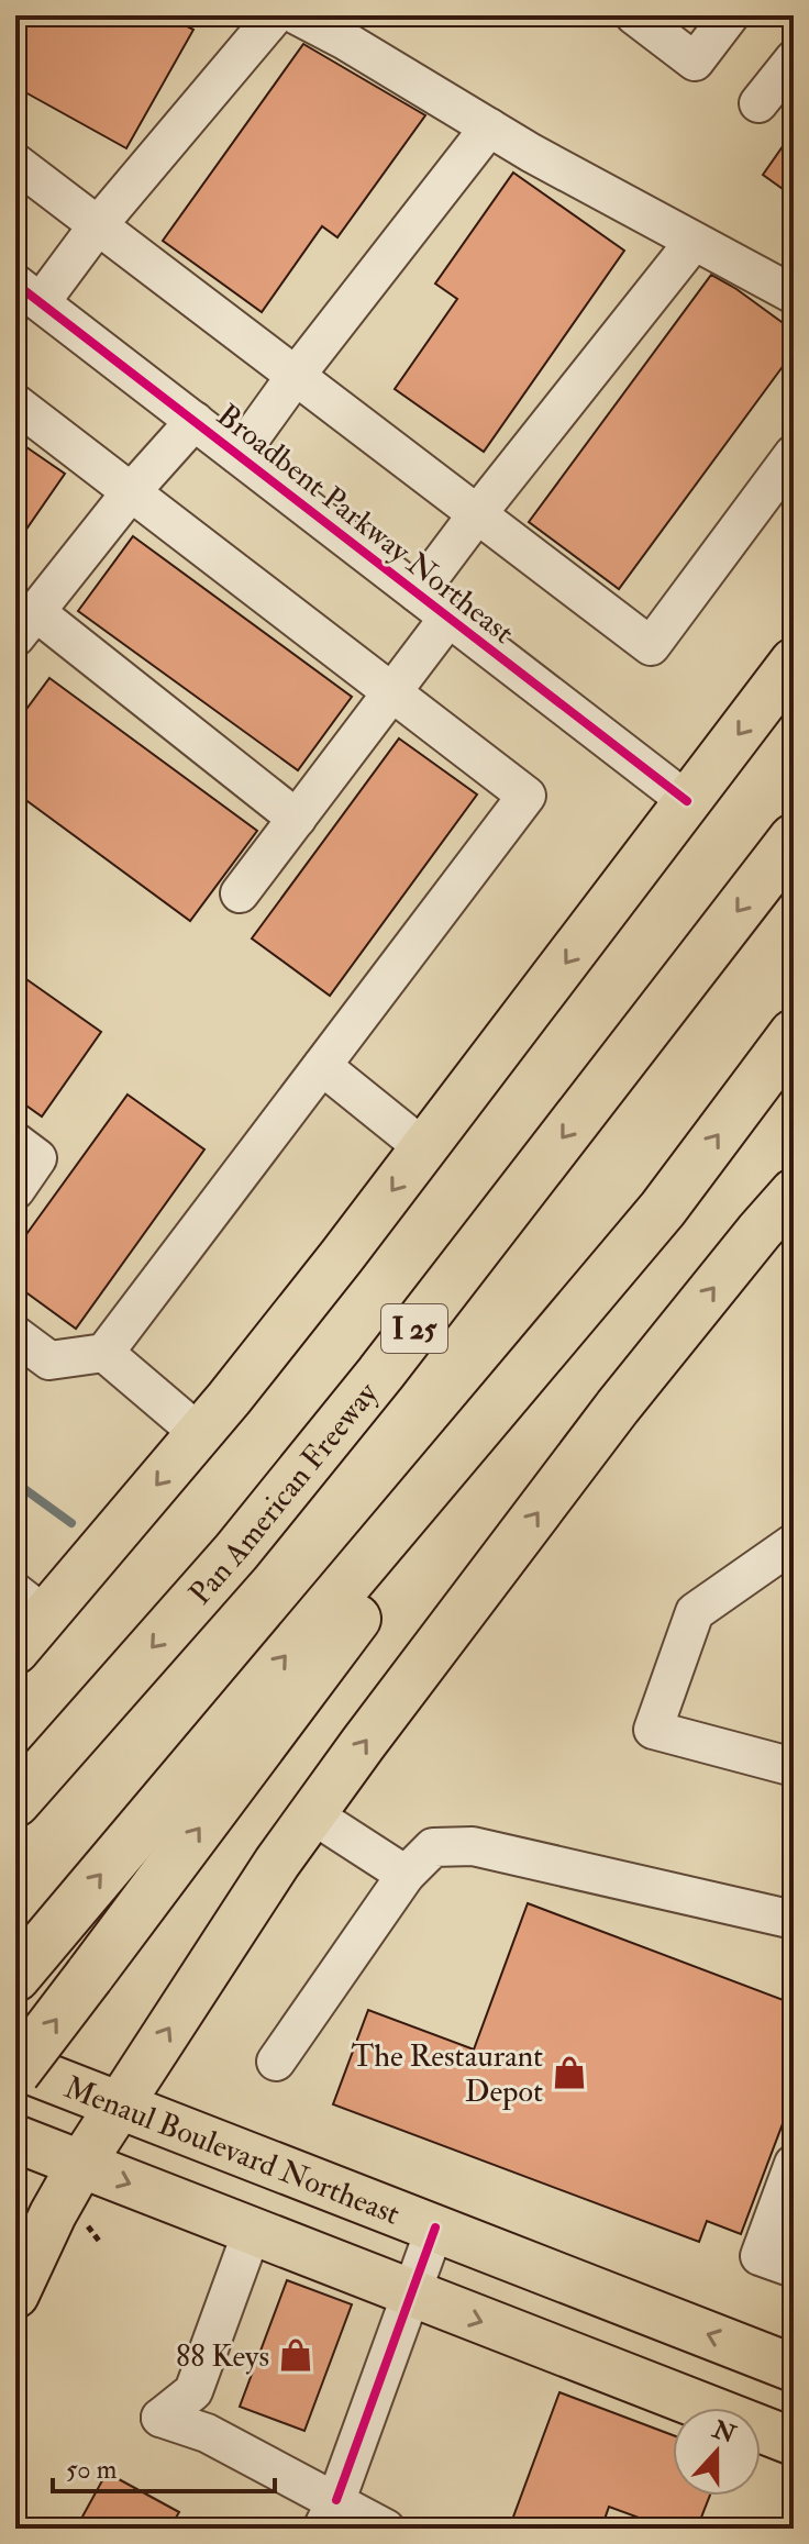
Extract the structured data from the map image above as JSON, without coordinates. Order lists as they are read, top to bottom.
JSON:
{
  "streets": {
    "highway": ["I 25", "Pan American Freeway"],
    "main road": ["Menaul Boulevard Northeast"],
    "street": ["Broadbent Parkway Northeast"]
  },
  "places": {
    "shop": ["The Restaurant Depot", "88 Keys"]
  },
  "scale_bar": "50 m",
  "north": "top"
}
